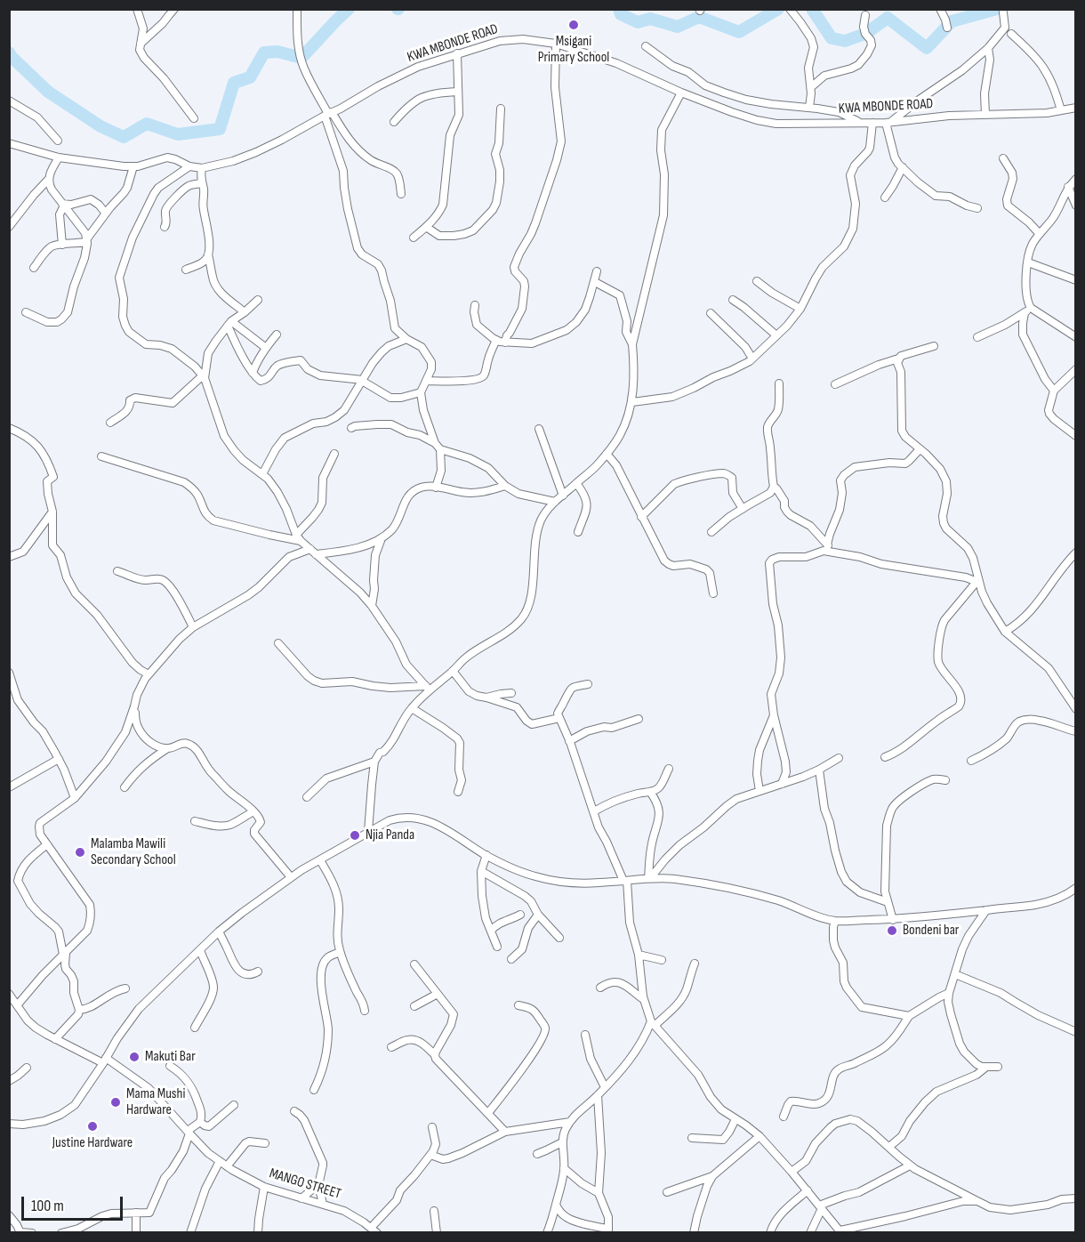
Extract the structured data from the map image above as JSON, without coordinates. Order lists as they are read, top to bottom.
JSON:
{
  "streets": {
    "street": ["KWA MBONDE ROAD", "MANGO STREET"]
  },
  "places": [
    "Msigani Primary School",
    "Njia Panda",
    "Malamba Mawili Secondary School",
    "Bondeni bar",
    "Makuti Bar",
    "Mama Mushi Hardware",
    "Justine Hardware"
  ],
  "scale_bar": "100 m"
}
